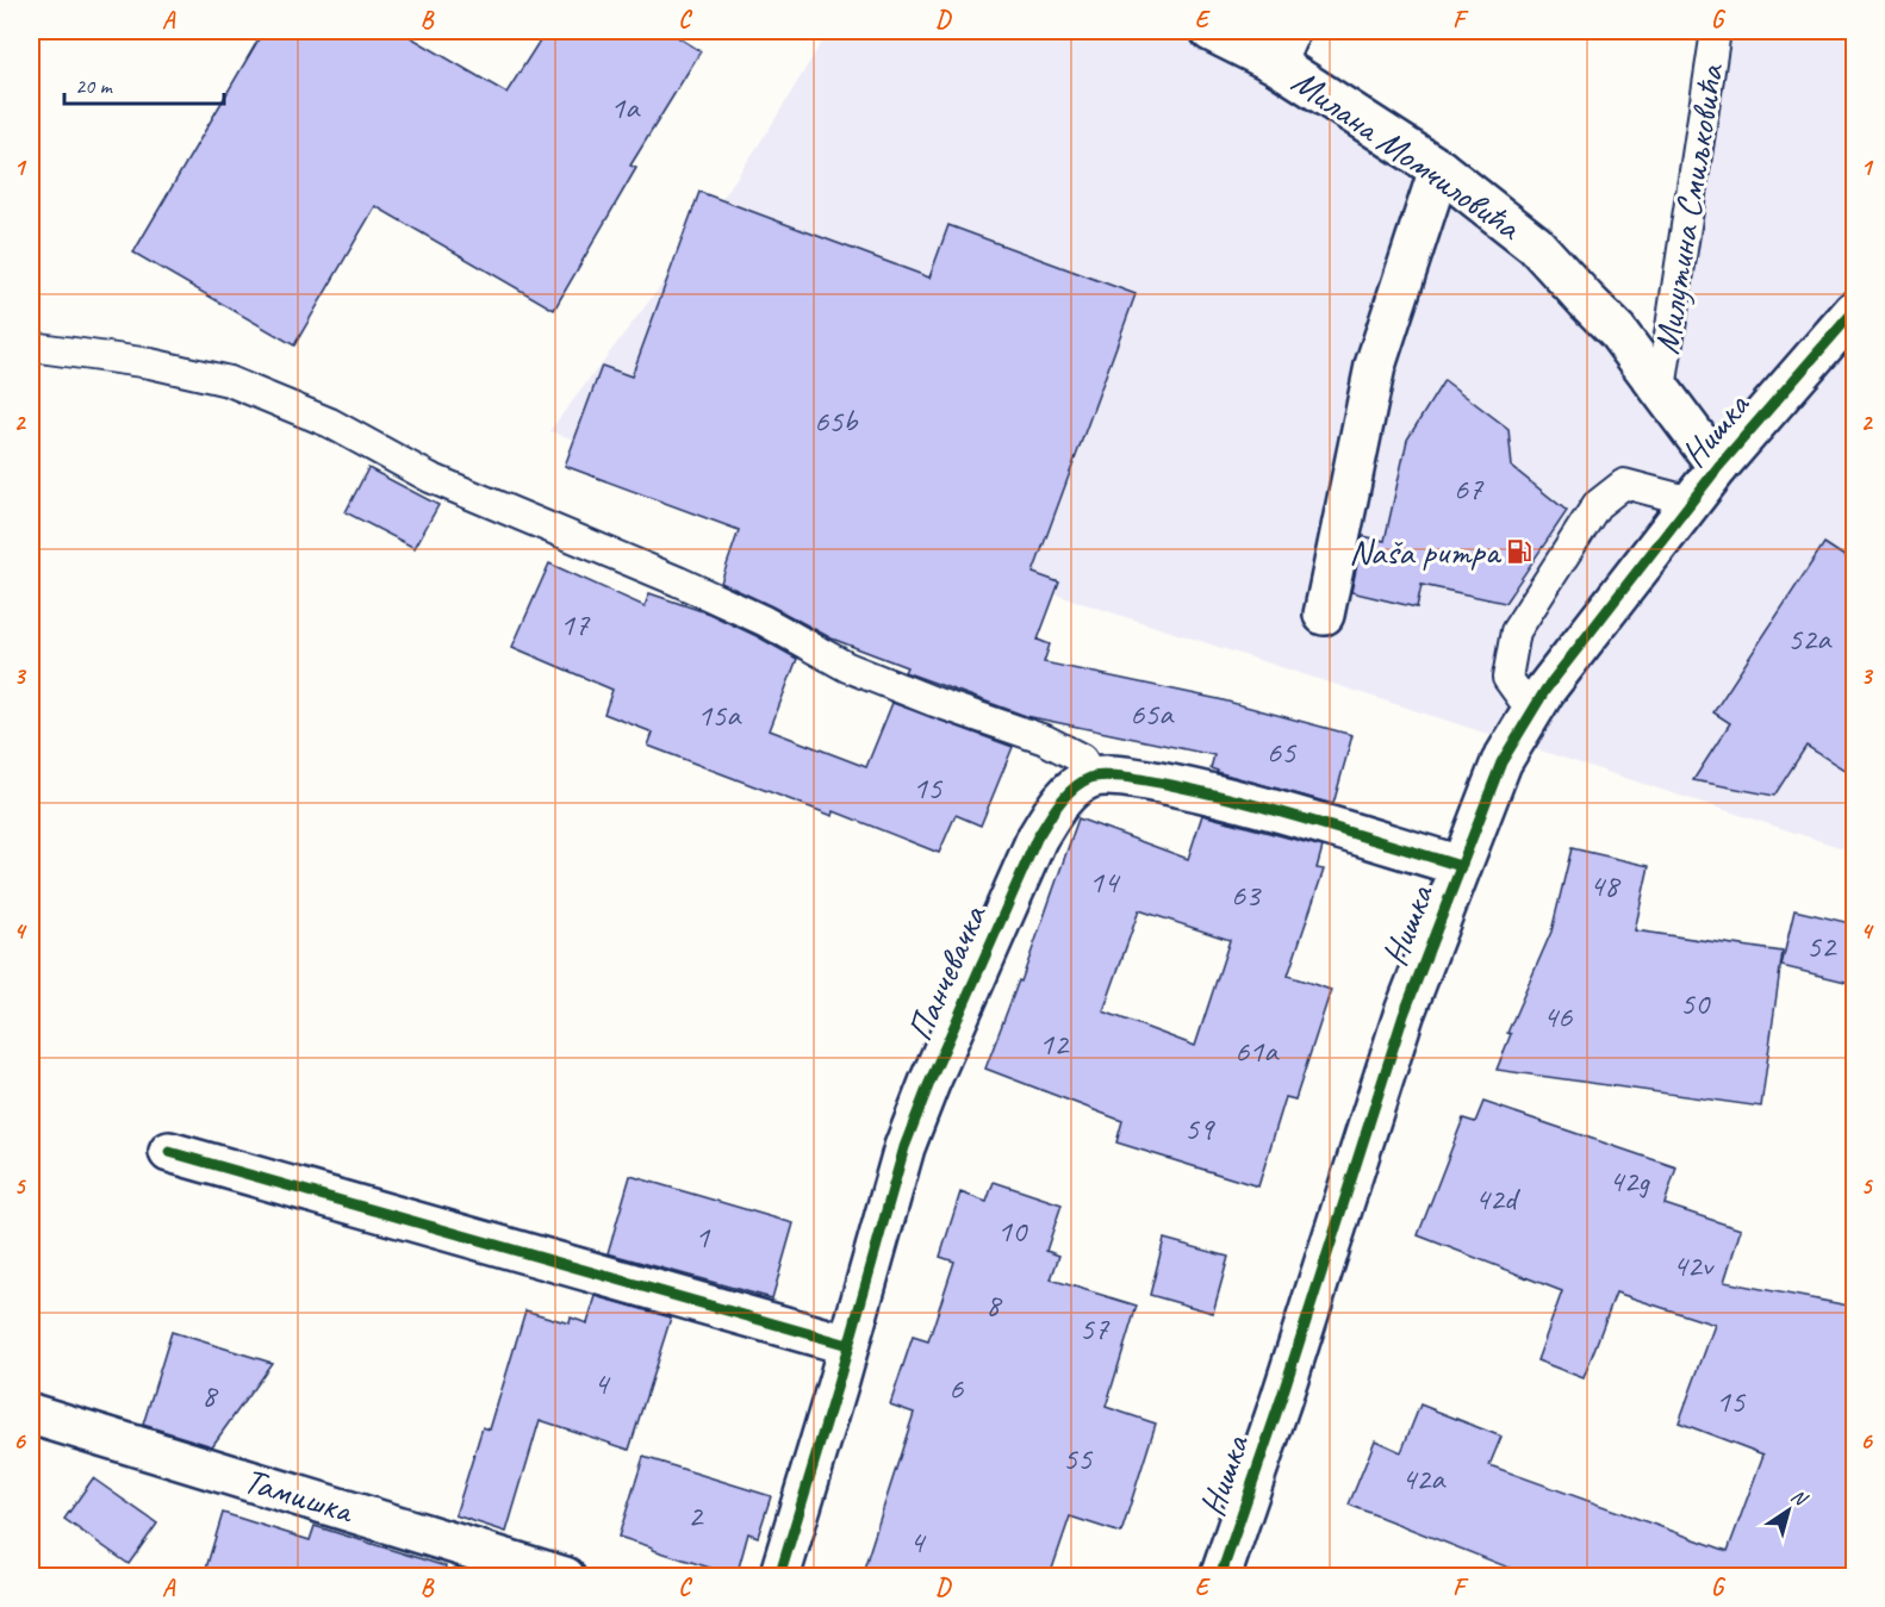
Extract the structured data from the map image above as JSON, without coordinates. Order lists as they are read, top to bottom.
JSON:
{
  "streets": {
    "street": [
      "Милана Момчиловића",
      "Нишка",
      "Панчевачка",
      "Тамишка"
    ],
    "lane": ["Милутина Смиљковића"]
  },
  "crossings": [
    ["Милана Момчиловића", "Милутина Смиљковића"],
    ["Милана Момчиловића", "Нишка"]
  ],
  "places": {
    "fuel station": ["Naša pumpa"]
  },
  "house_numbers": [
    "1a",
    "65b",
    "67",
    "17",
    "52a",
    "65a",
    "15a",
    "65",
    "15",
    "14",
    "48",
    "63",
    "52",
    "50",
    "46",
    "12",
    "61a",
    "59",
    "42g",
    "42d",
    "10",
    "1",
    "42v",
    "8",
    "57",
    "4",
    "6",
    "8",
    "15",
    "55",
    "42a",
    "2",
    "4"
  ],
  "scale_bar": "20 m",
  "north": "top right",
  "grid": {
    "columns": [
      "A",
      "B",
      "C",
      "D",
      "E",
      "F",
      "G"
    ],
    "rows": [
      "1",
      "2",
      "3",
      "4",
      "5",
      "6"
    ]
  }
}
